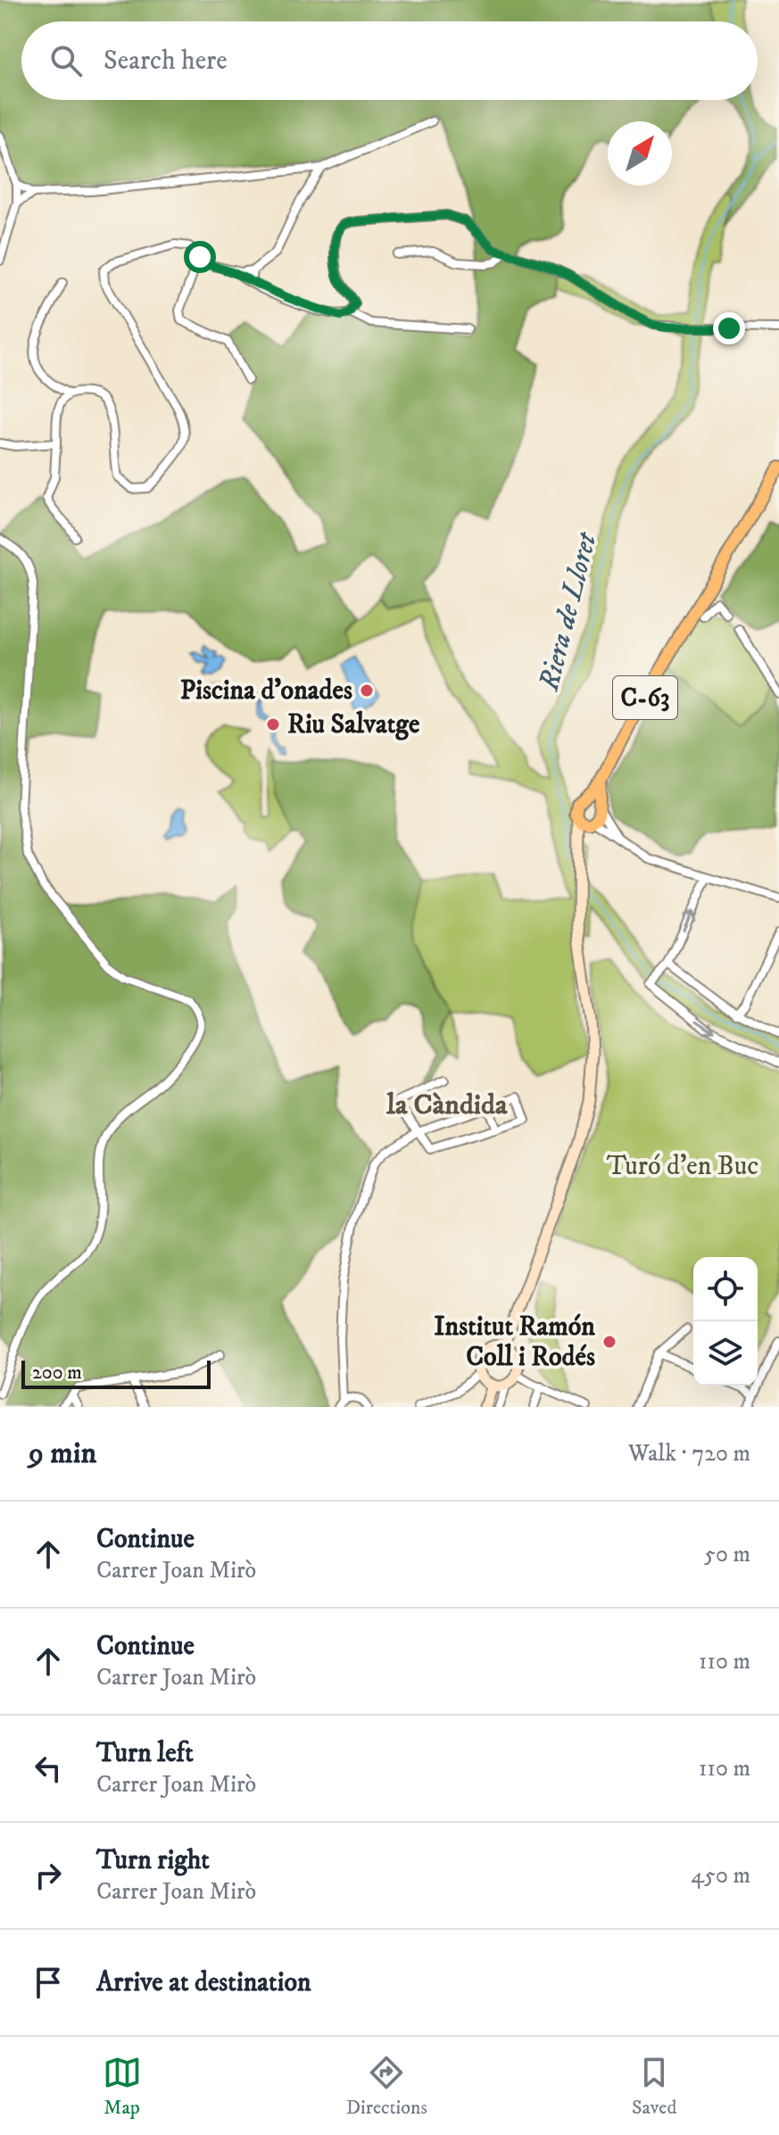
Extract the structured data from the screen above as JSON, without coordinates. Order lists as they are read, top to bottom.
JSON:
{
  "streets": {
    "main road": ["C-63"]
  },
  "districts": ["la Càndida"],
  "water": ["Riera de Lloret"],
  "parks": ["Turó d'en Buc"],
  "places": ["Piscina d'onades", "Riu Salvatge", "Institut Ramón Coll i Rodés"],
  "scale_bar": "200 m",
  "north": "top right",
  "page": {
    "search": "Search here",
    "scale": "200 m",
    "heading": ["9 min", "Walk · 720 m"],
    "list": [
      ["Continue", "Carrer Joan Mirò", "50 m"],
      ["Continue", "Carrer Joan Mirò", "110 m"],
      ["Turn left", "Carrer Joan Mirò", "110 m"],
      ["Turn right", "Carrer Joan Mirò", "450 m"],
      "Arrive at destination"
    ],
    "nav": ["Map", "Directions", "Saved"]
  }
}
